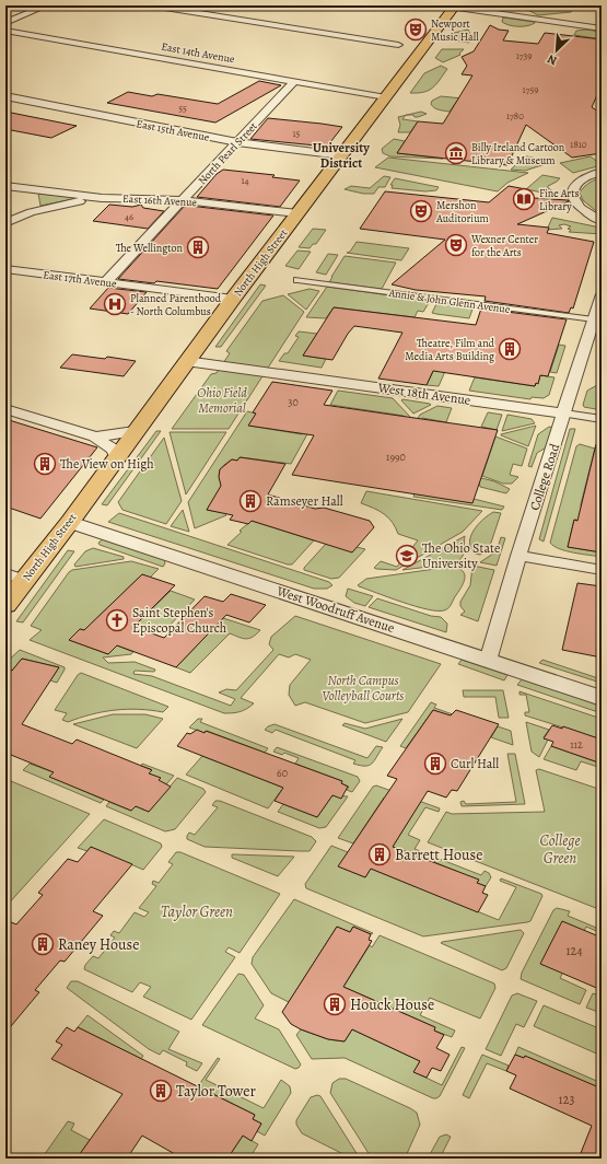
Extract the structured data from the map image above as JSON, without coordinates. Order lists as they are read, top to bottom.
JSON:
{
  "streets": {
    "main road": ["North High Street"],
    "street": [
      "East 14th Avenue",
      "East 15th Avenue",
      "North Pearl Street",
      "East 16th Avenue",
      "East 17th Avenue",
      "Annie & John Glenn Avenue",
      "West 18th Avenue",
      "College Road",
      "West Woodruff Avenue"
    ]
  },
  "crossings": [
    ["East 14th Avenue", "North Pearl Street"],
    ["East 14th Avenue", "North High Street"],
    ["East 15th Avenue", "North Pearl Street"],
    ["East 15th Avenue", "North High Street"],
    ["North Pearl Street", "East 16th Avenue"],
    ["North Pearl Street", "East 17th Avenue"],
    ["East 16th Avenue", "North High Street"],
    ["North High Street", "East 17th Avenue"],
    ["North High Street", "West 18th Avenue"],
    ["North High Street", "West Woodruff Avenue"],
    ["Annie & John Glenn Avenue", "College Road"],
    ["West 18th Avenue", "College Road"],
    ["College Road", "West Woodruff Avenue"]
  ],
  "districts": ["University District"],
  "parks": [
    "Ohio Field Memorial",
    "North Campus Volleyball Courts",
    "College Green",
    "Taylor Green"
  ],
  "places": {
    "theatre": ["Newport Music Hall", "Mershon Auditorium", "Wexner Center for the Arts"],
    "museum": ["Billy Ireland Cartoon Library & Museum"],
    "library": ["Fine Arts Library"],
    "building": [
      "The Wellington",
      "Theatre, Film and Media Arts Building",
      "The View on High",
      "Ramseyer Hall",
      "Curl Hall",
      "Barrett House",
      "Raney House",
      "Houck House",
      "Taylor Tower"
    ],
    "hospital": ["Planned Parenthood - North Columbus"],
    "school or university": ["The Ohio State University"],
    "church": ["Saint Stephen's Episcopal Church"]
  },
  "house_numbers": [
    "1739",
    "1759",
    "55",
    "1780",
    "15",
    "1810",
    "14",
    "46",
    "30",
    "1990",
    "112",
    "60",
    "124",
    "123"
  ],
  "north": "bottom left"
}
